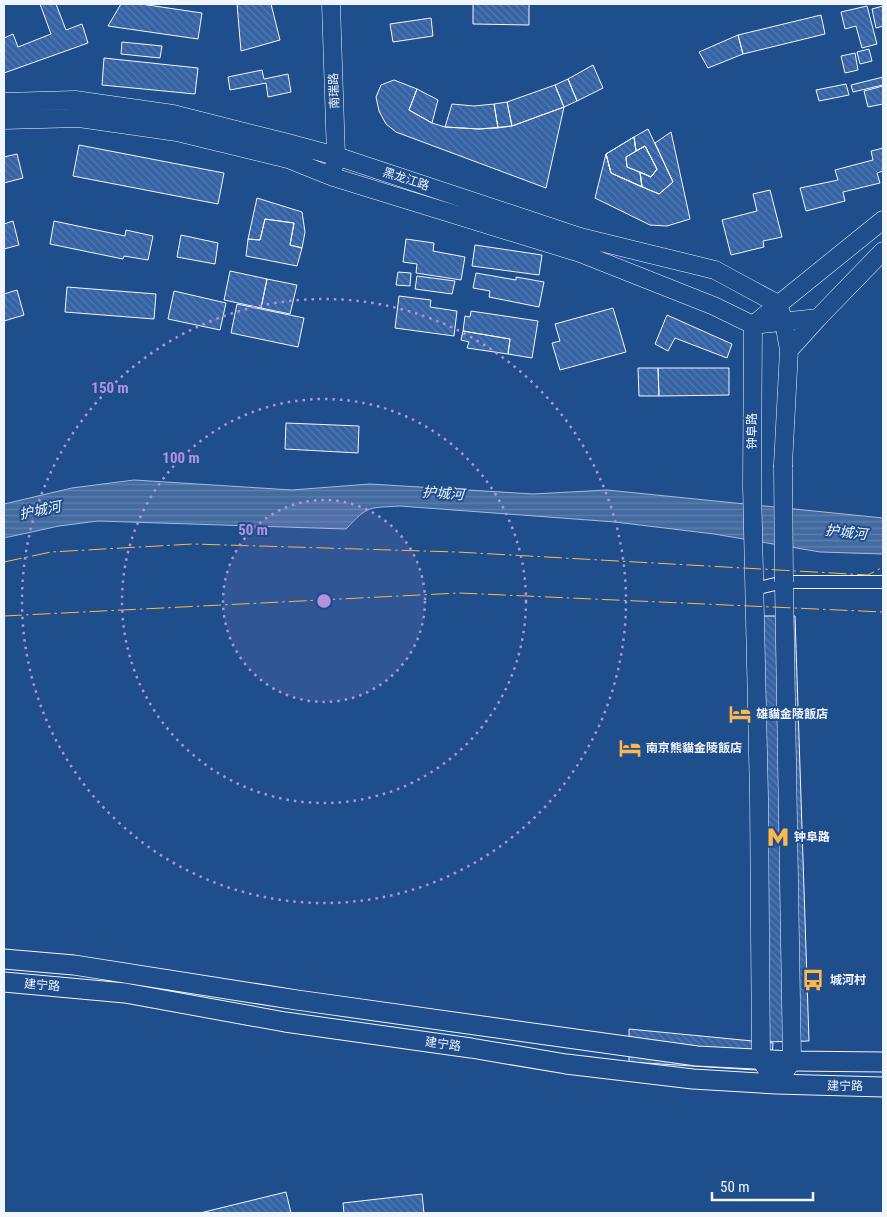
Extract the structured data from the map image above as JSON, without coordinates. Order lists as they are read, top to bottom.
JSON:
{
  "streets": {
    "main road": [
      "南瑞路",
      "黑龙江路",
      "钟阜路",
      "建宁路"
    ]
  },
  "crossings": [
    ["南瑞路", "黑龙江路"],
    ["黑龙江路", "钟阜路"],
    ["钟阜路", "建宁路"]
  ],
  "water": ["护城河"],
  "places": {
    "hotel": ["雄貓金陵飯店", "南京熊貓金陵飯店"],
    "metro station": ["钟阜路"],
    "bus stop": ["城河村"]
  },
  "scale_bar": "50 m",
  "rings": ["150 m", "100 m", "50 m"]
}
